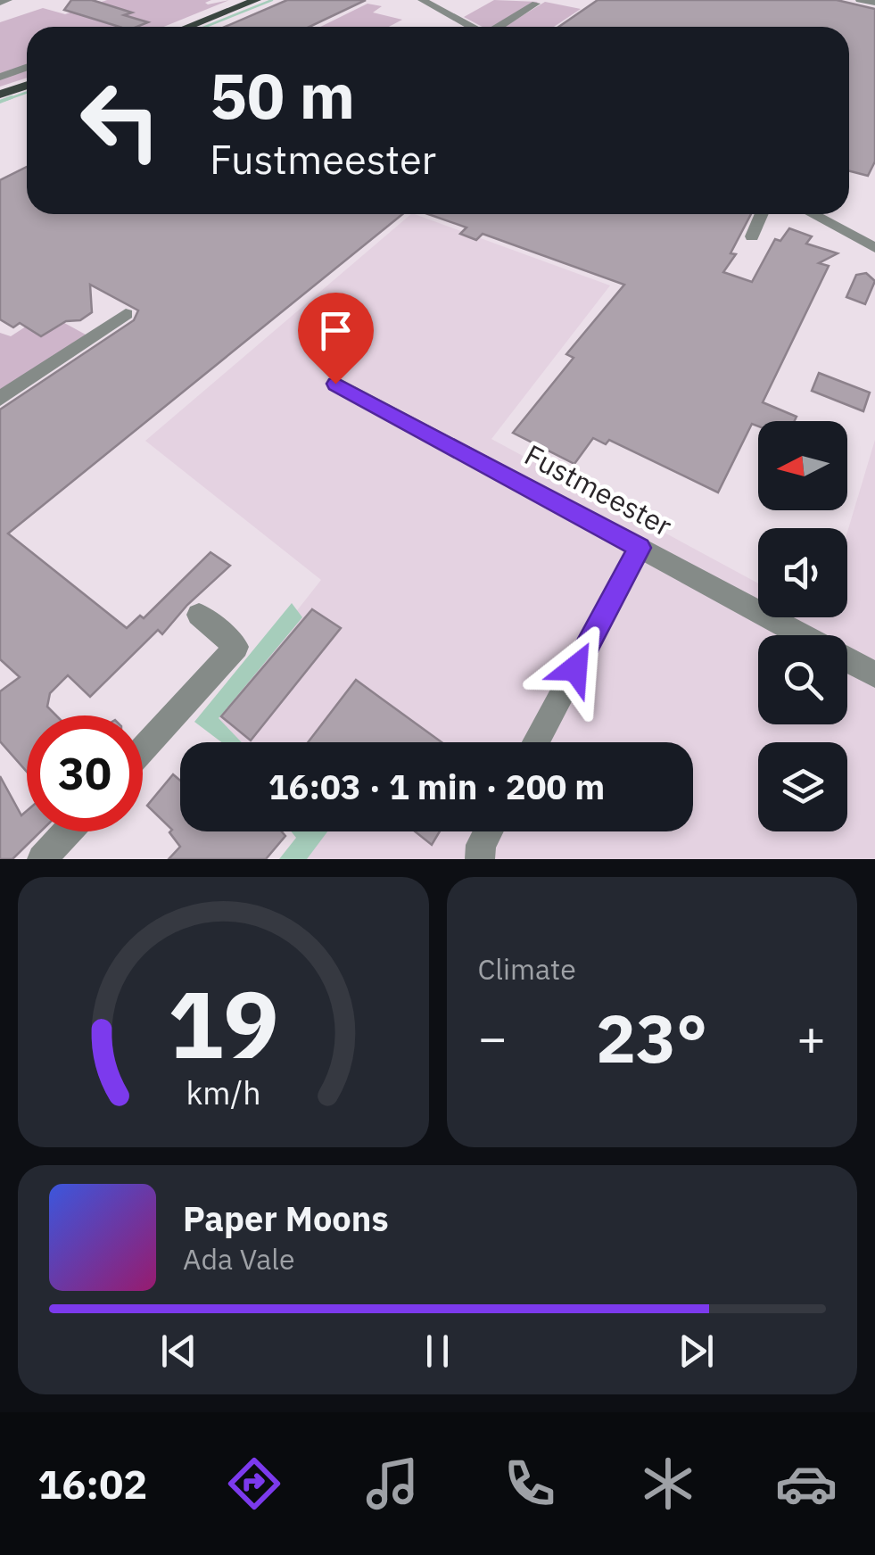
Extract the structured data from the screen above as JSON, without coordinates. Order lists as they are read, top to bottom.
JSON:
{
  "streets": {
    "street": ["Fustmeester"]
  },
  "north": "left",
  "page": {
    "turn": ["50 m", "Fustmeester"],
    "limit": "30",
    "trip": "16:03 · 1 min · 200 m",
    "tile": "Climate",
    "heat": ["−", "23°", "+"],
    "song": ["Paper Moons", "Ada Vale"],
    "tabs": "16:02",
    "gauge": ["19", "km/h"]
  }
}
